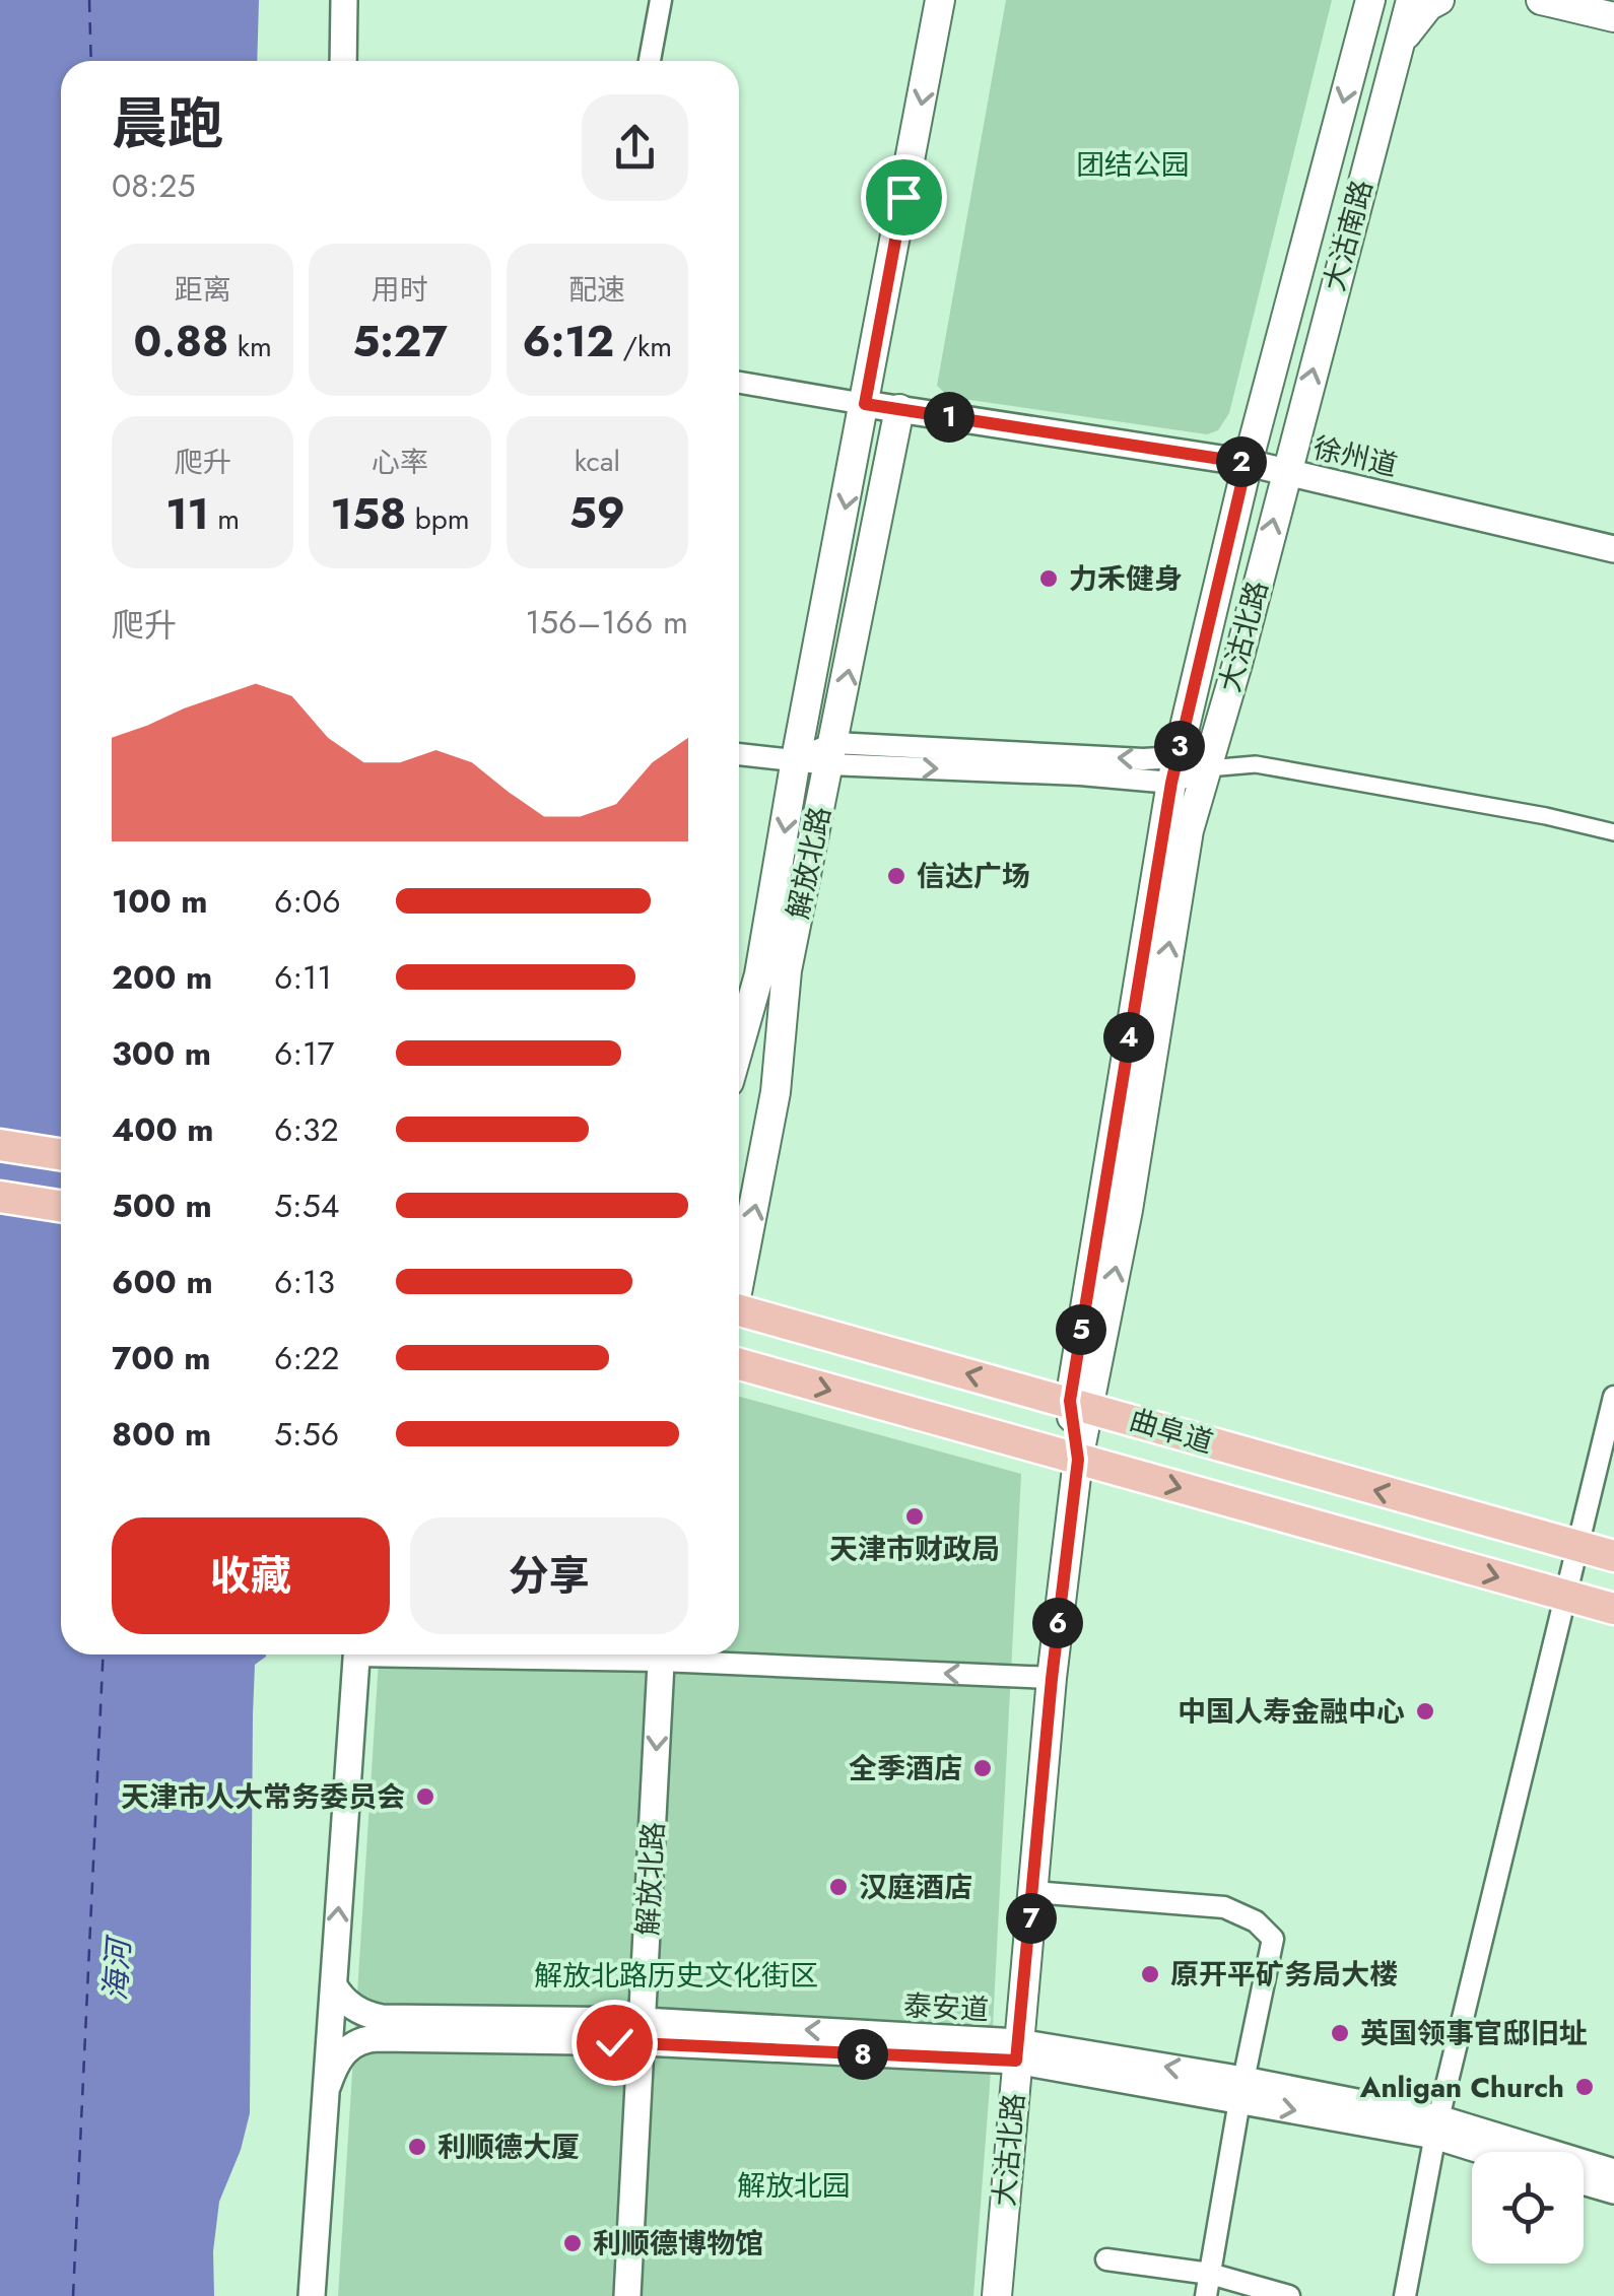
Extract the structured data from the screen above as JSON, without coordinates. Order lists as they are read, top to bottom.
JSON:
{
  "streets": {
    "main road": [
      "大沽南路",
      "大沽北路",
      "解放北路",
      "曲阜道"
    ],
    "street": ["徐州道", "泰安道"]
  },
  "crossings": [
    ["大沽南路", "徐州道"],
    ["大沽南路", "大沽北路"],
    ["徐州道", "大沽北路"],
    ["徐州道", "解放北路"],
    ["大沽北路", "曲阜道"],
    ["大沽北路", "泰安道"],
    ["解放北路", "泰安道"]
  ],
  "water": ["海河"],
  "parks": ["团结公园", "解放北路历史文化街区", "解放北园"],
  "places": [
    "力禾健身",
    "信达广场",
    "天津市财政局",
    "中国人寿金融中心",
    "全季酒店",
    "天津市人大常务委员会",
    "汉庭酒店",
    "原开平矿务局大楼",
    "英国领事官邸旧址",
    "Anligan Church",
    "利顺德大厦",
    "利顺德博物馆"
  ],
  "page": {
    "heading": ["晨跑", "08:25"],
    "stats": [
      ["距离", "0.88 km"],
      ["用时", "5:27"],
      ["配速", "6:12 /km"],
      ["爬升", "11 m"],
      ["心率", "158 bpm"],
      ["kcal", "59"]
    ],
    "pins": [
      "1",
      "2",
      "3",
      "4",
      "5",
      "6",
      "7",
      "8"
    ],
    "chart": ["爬升", "156–166 m"],
    "list": [
      {
        "name": "100 m",
        "note": "6:06"
      },
      {
        "name": "200 m",
        "note": "6:11"
      },
      {
        "name": "300 m",
        "note": "6:17"
      },
      {
        "name": "400 m",
        "note": "6:32"
      },
      {
        "name": "500 m",
        "note": "5:54"
      },
      {
        "name": "600 m",
        "note": "6:13"
      },
      {
        "name": "700 m",
        "note": "6:22"
      },
      {
        "name": "800 m",
        "note": "5:56"
      }
    ],
    "buttons": ["收藏", "分享"]
  }
}
